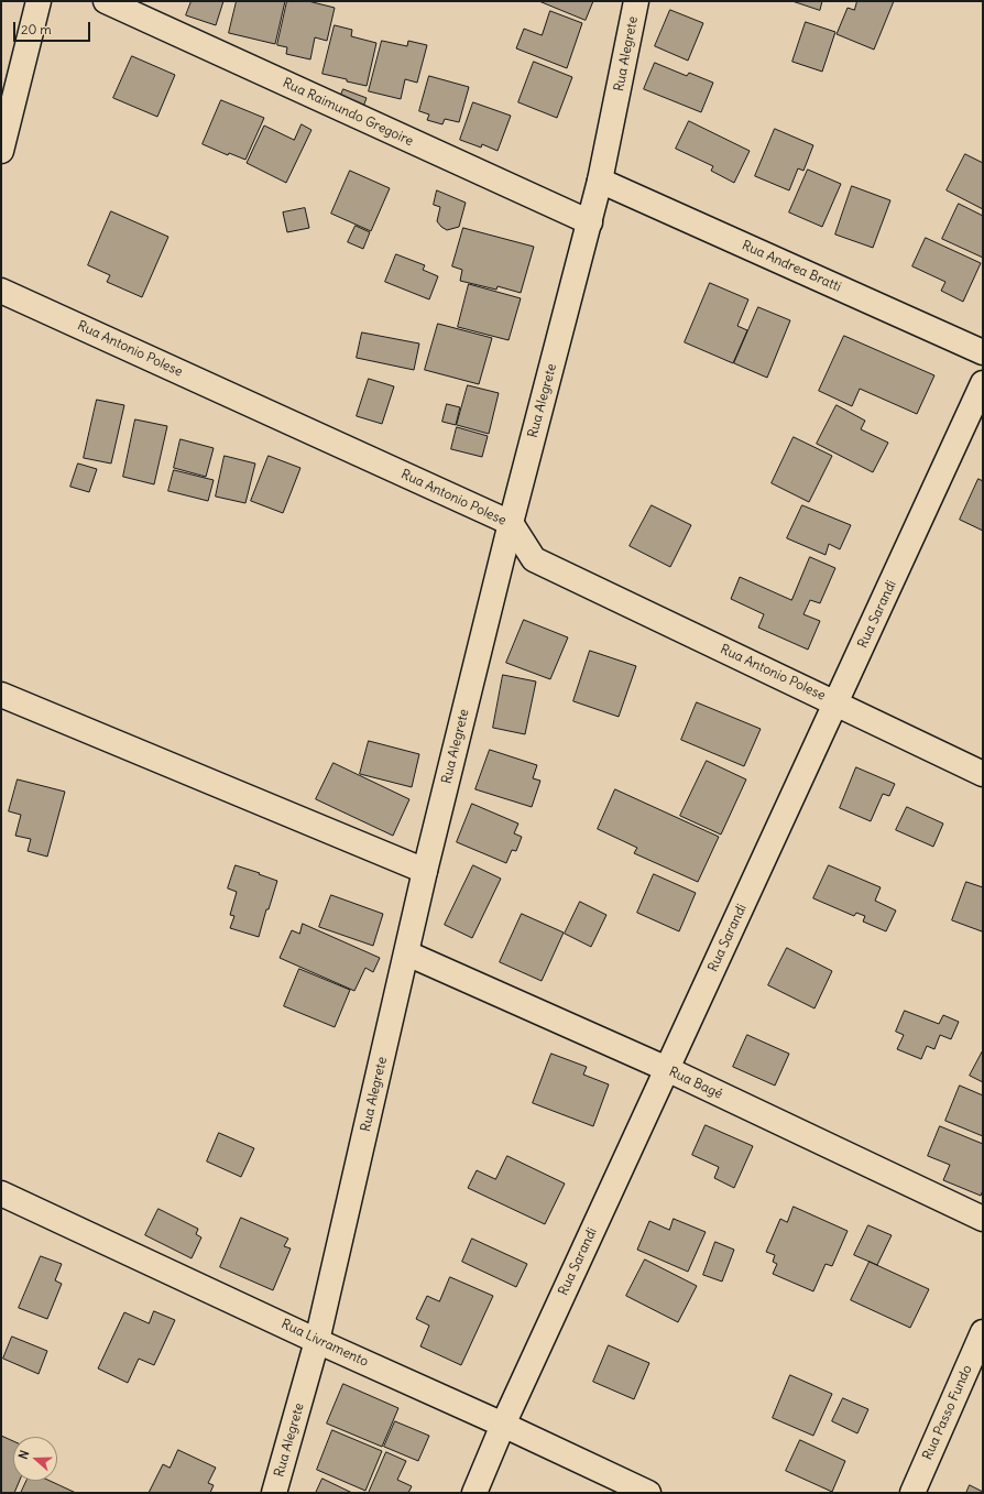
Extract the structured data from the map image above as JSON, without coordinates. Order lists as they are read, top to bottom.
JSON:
{
  "streets": {
    "street": [
      "Rua Alegrete",
      "Rua Raimundo Gregoire",
      "Rua Andrea Bratti",
      "Rua Antonio Polese",
      "Rua Sarandi",
      "Rua Bagé",
      "Rua Livramento",
      "Rua Passo Fundo"
    ]
  },
  "crossings": [
    ["Rua Alegrete", "Rua Raimundo Gregoire"],
    ["Rua Alegrete", "Rua Andrea Bratti"],
    ["Rua Alegrete", "Rua Antonio Polese"],
    ["Rua Alegrete", "Rua Bagé"],
    ["Rua Alegrete", "Rua Livramento"],
    ["Rua Antonio Polese", "Rua Sarandi"],
    ["Rua Sarandi", "Rua Bagé"],
    ["Rua Sarandi", "Rua Livramento"]
  ],
  "scale_bar": "20 m",
  "north": "left"
}
